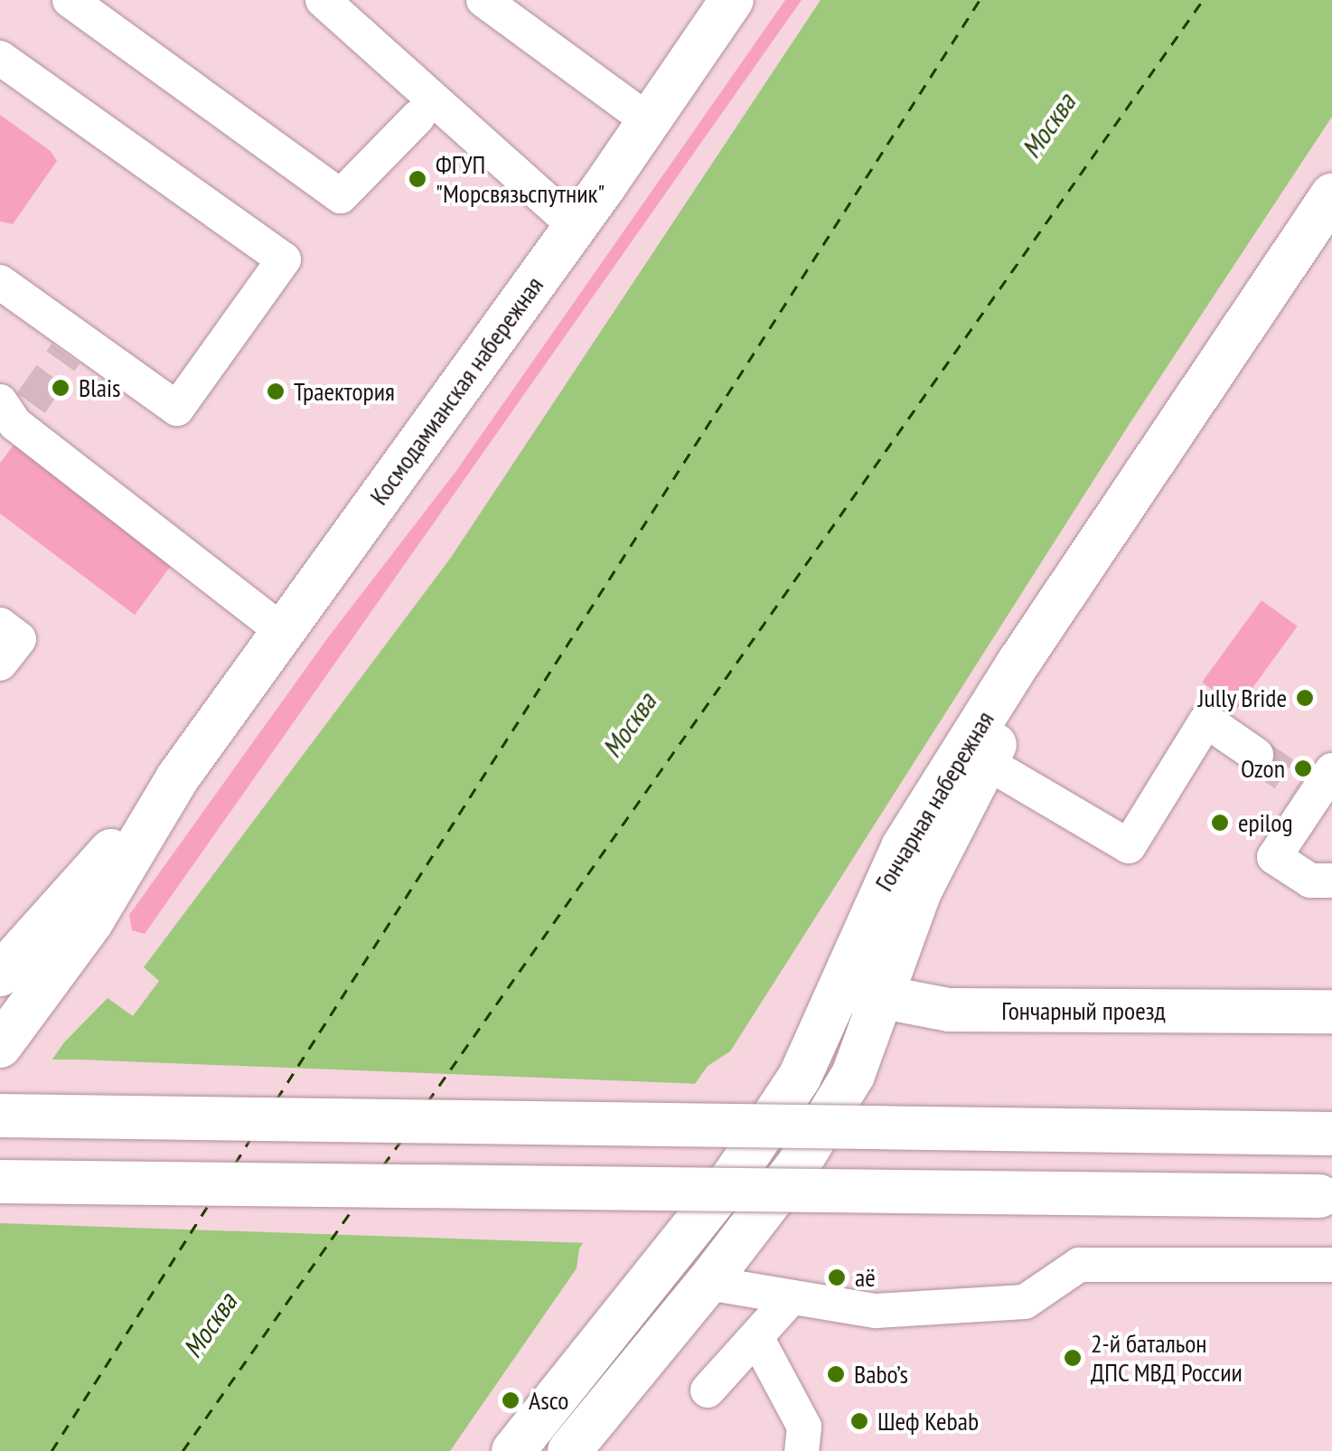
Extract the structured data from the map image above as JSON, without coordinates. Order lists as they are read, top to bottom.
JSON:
{
  "streets": {
    "main road": ["Космодамианская набережная", "Гончарная набережная", "Гончарный проезд"]
  },
  "crossings": [
    ["Гончарная набережная", "Гончарный проезд"]
  ],
  "water": ["Москва"],
  "places": [
    "ФГУП \"Морсвязьспутник\"",
    "Blais",
    "Траектория",
    "Jully Bride",
    "Ozon",
    "epilog",
    "аё",
    "2-й батальон ДПС МВД России",
    "Babo’s",
    "Asco",
    "Шеф Kebab"
  ]
}
